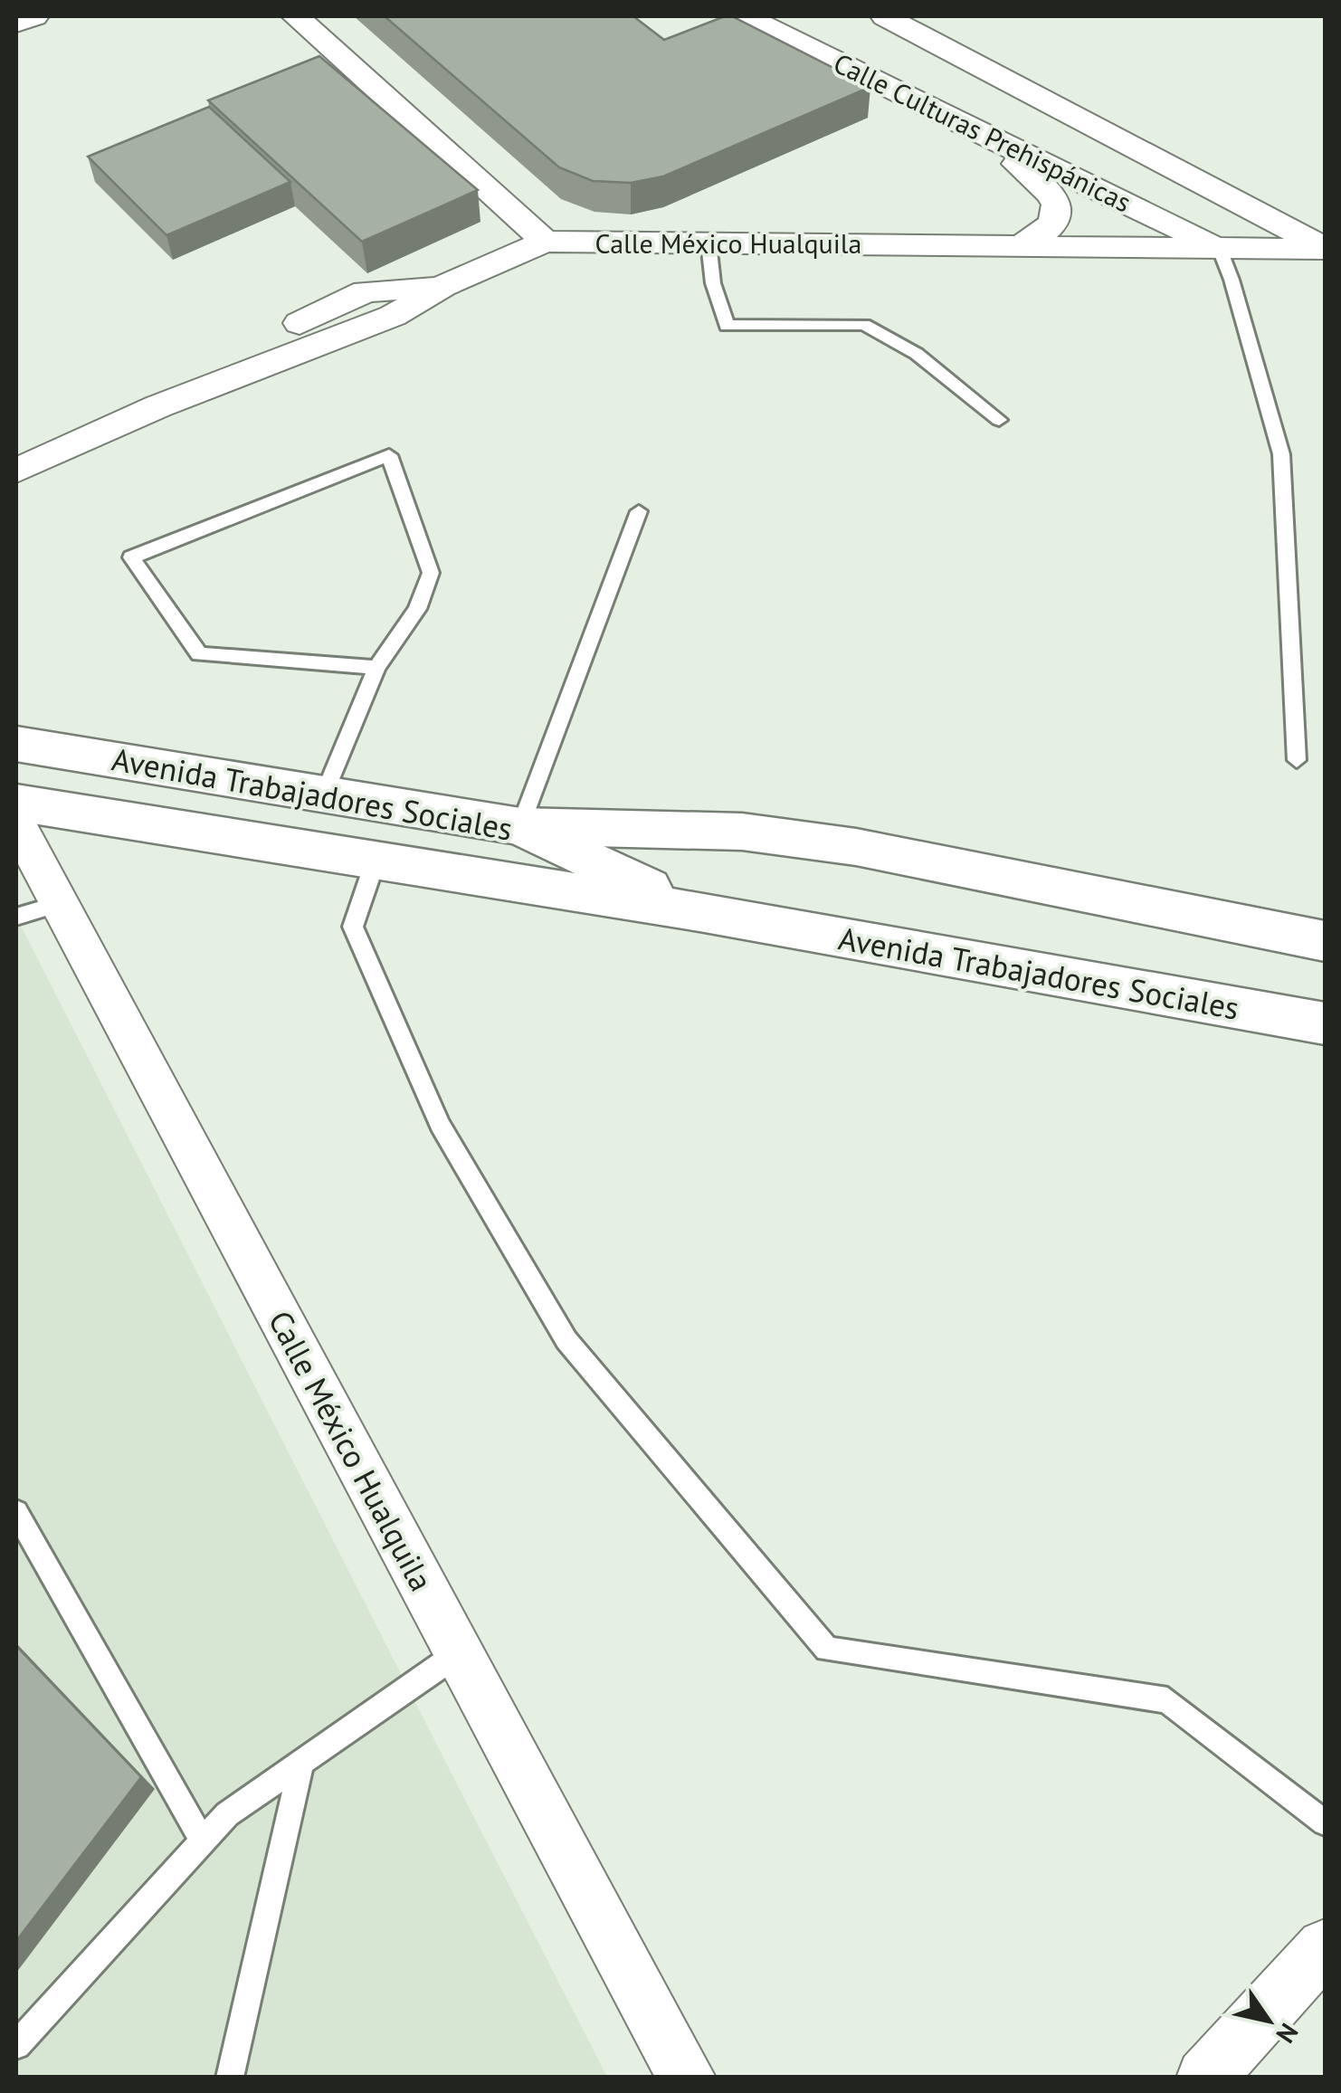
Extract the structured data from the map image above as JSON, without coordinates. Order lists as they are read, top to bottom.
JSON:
{
  "streets": {
    "main road": ["Avenida Trabajadores Sociales"],
    "street": ["Calle Culturas Prehispánicas", "Calle México Hualquila"]
  },
  "crossings": [
    ["Calle Culturas Prehispánicas", "Calle México Hualquila"]
  ],
  "north": "bottom right"
}
